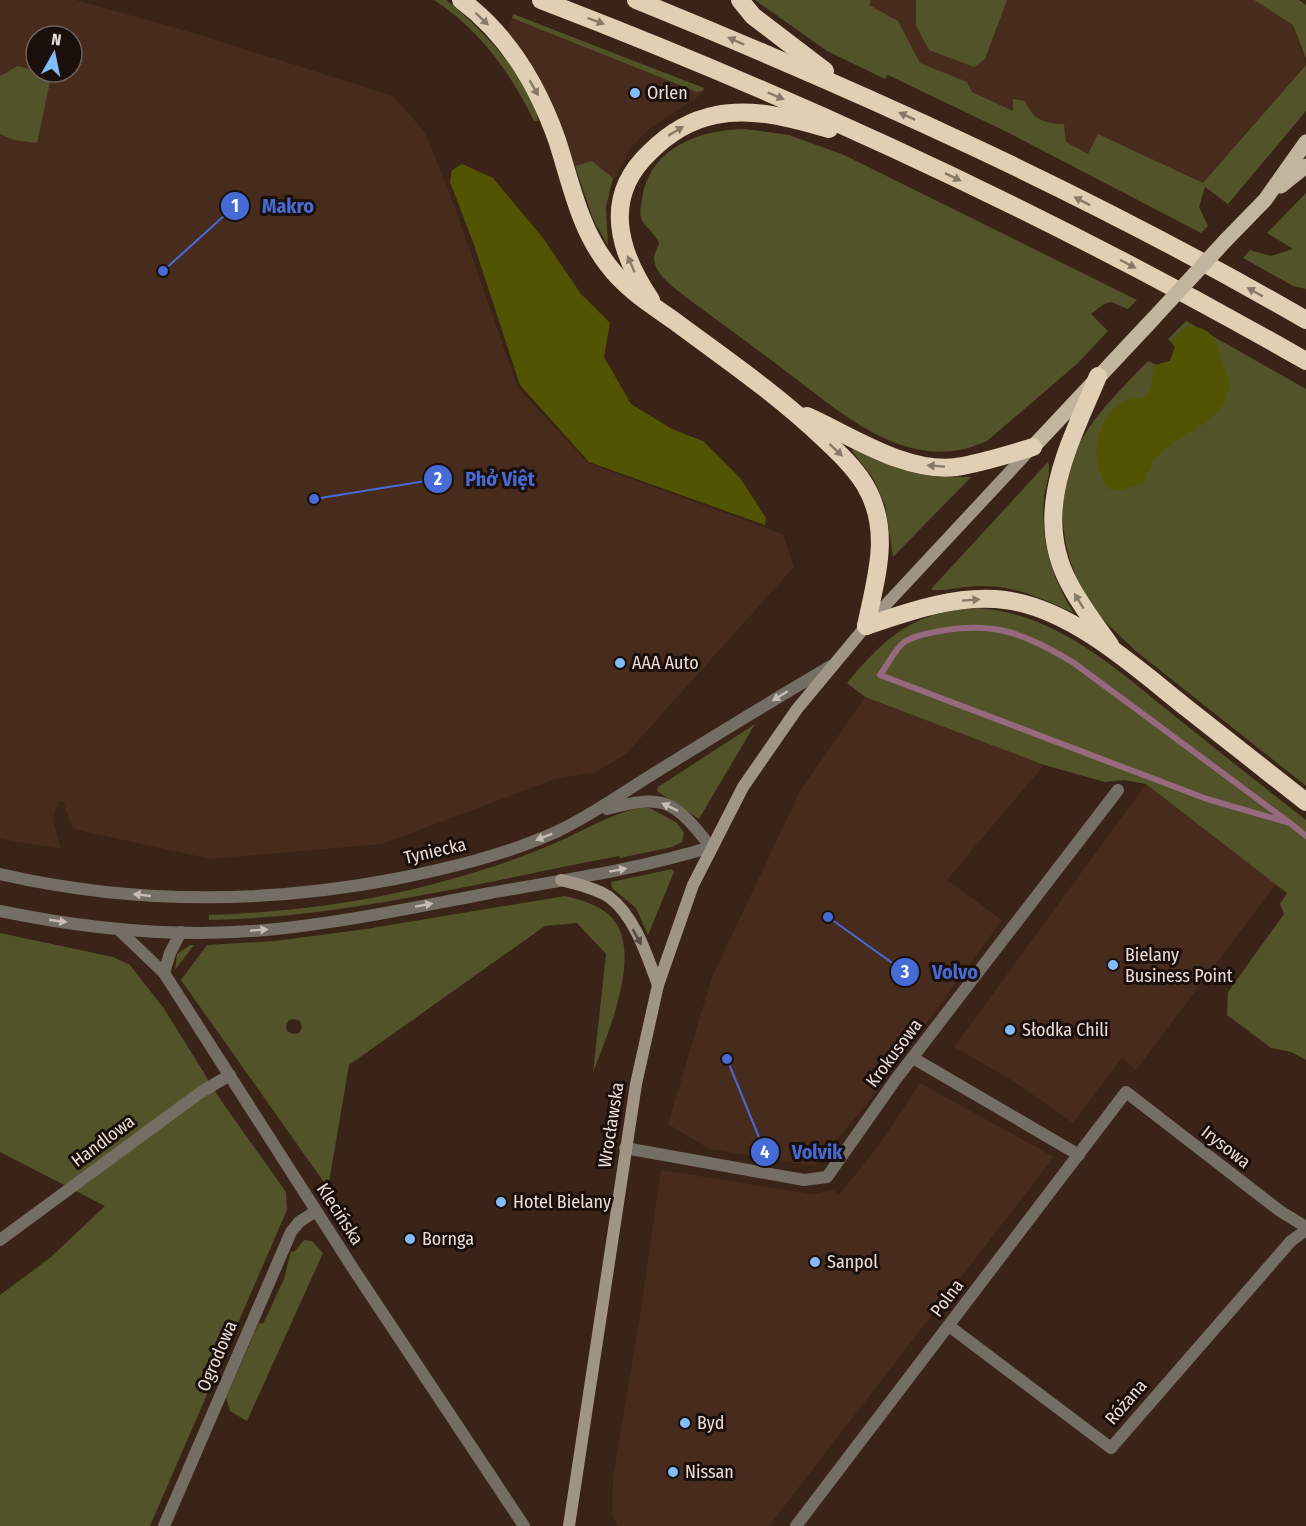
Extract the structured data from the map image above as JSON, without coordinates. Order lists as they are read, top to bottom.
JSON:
{
  "streets": {
    "main road": ["Wrocławska"],
    "street": [
      "Tyniecka",
      "Krokusowa",
      "Handlowa",
      "Irysowa",
      "Klecińska",
      "Polna",
      "Ogrodowa",
      "Różana"
    ]
  },
  "crossings": [
    ["Tyniecka", "Wrocławska"],
    ["Krokusowa", "Wrocławska"],
    ["Handlowa", "Klecińska"],
    ["Irysowa", "Polna"],
    ["Irysowa", "Różana"],
    ["Klecińska", "Ogrodowa"],
    ["Polna", "Różana"]
  ],
  "places": [
    "Orlen",
    "Makro",
    "Phở Việt",
    "AAA Auto",
    "Volvo",
    "Bielany Business Point",
    "Słodka Chili",
    "Volvik",
    "Hotel Bielany",
    "Bornga",
    "Sanpol",
    "Byd",
    "Nissan"
  ],
  "north": "top"
}
